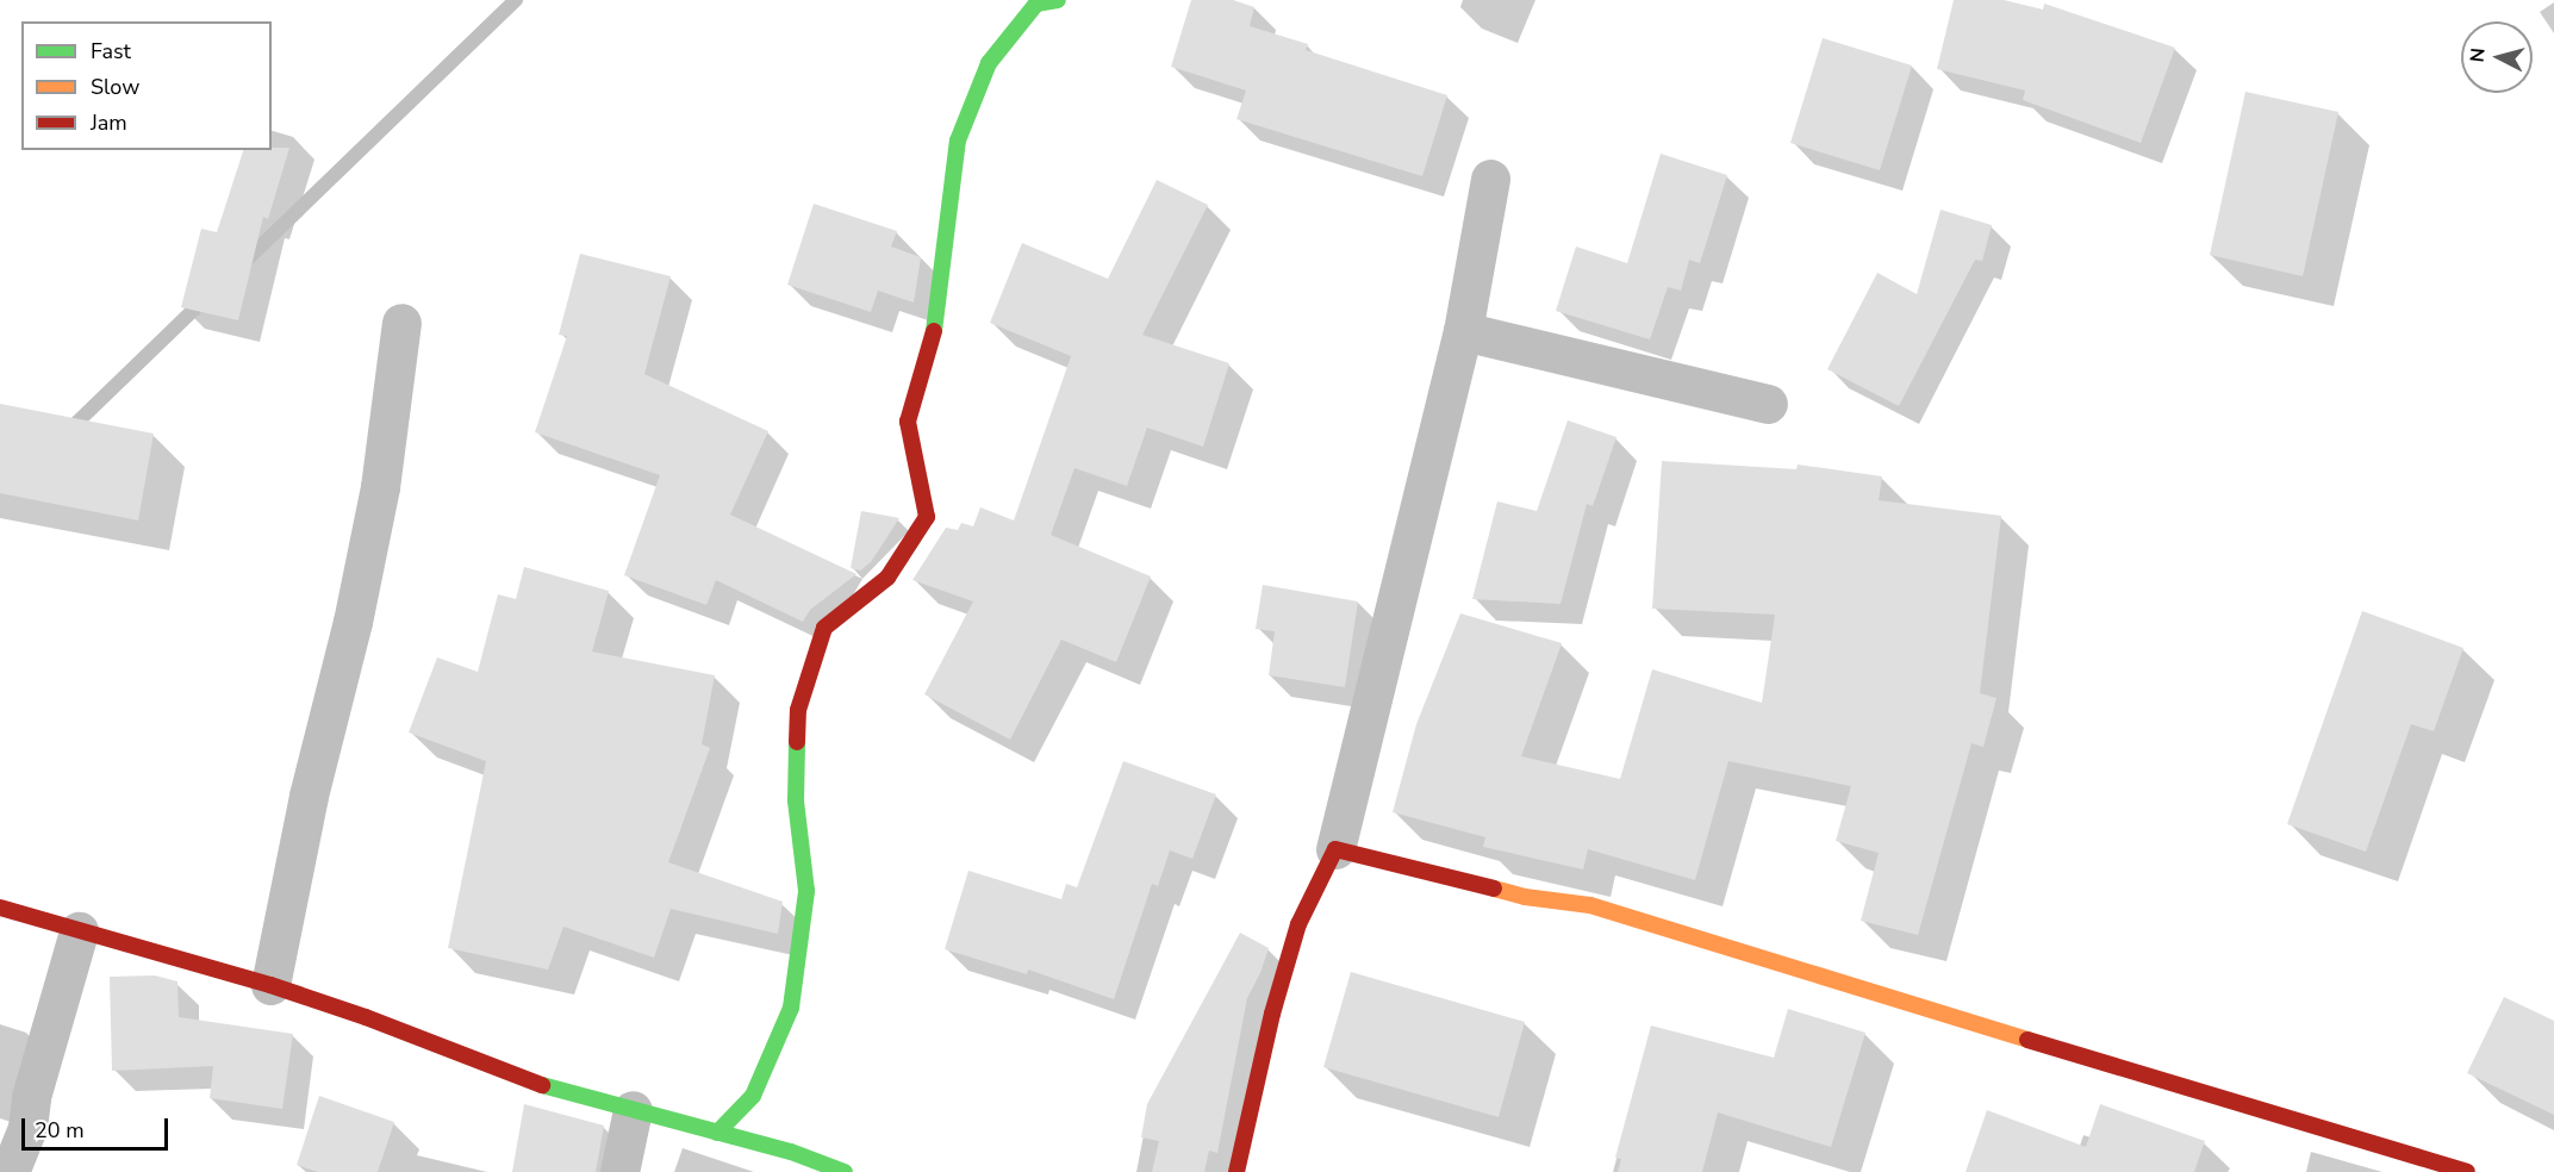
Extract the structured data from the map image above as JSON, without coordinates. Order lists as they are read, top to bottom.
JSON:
{
  "legend": ["Fast", "Slow", "Jam"],
  "scale_bar": "20 m",
  "north": "left"
}
